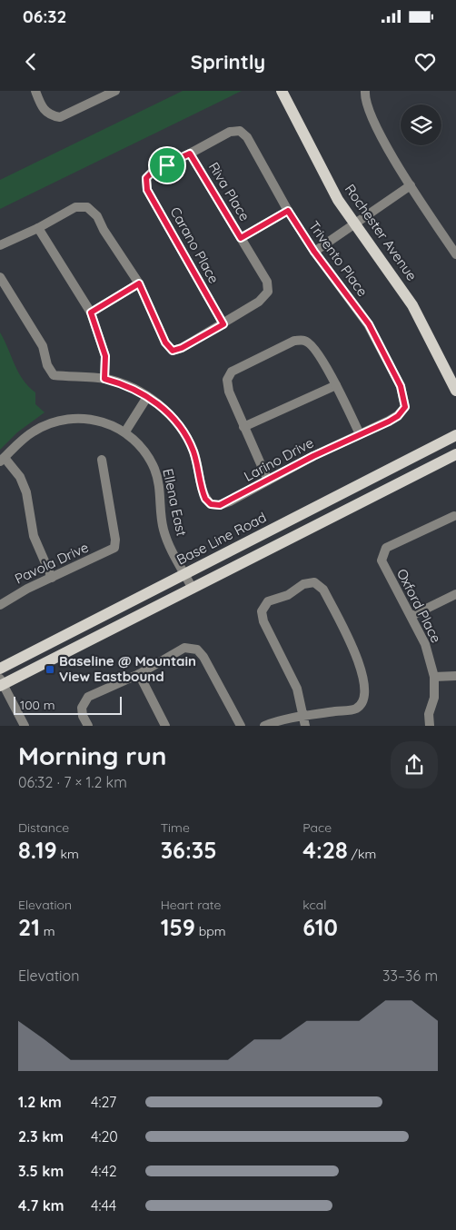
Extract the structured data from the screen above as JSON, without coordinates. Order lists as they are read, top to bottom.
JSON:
{
  "streets": {
    "main road": ["Rochester Avenue", "Base Line Road"],
    "street": [
      "Riva Place",
      "Carano Place",
      "Trivento Place",
      "Larino Drive",
      "Ellena East",
      "Pavola Drive",
      "Oxford Place"
    ]
  },
  "crossings": [
    ["Riva Place", "Carano Place"],
    ["Riva Place", "Trivento Place"],
    ["Carano Place", "Trivento Place"],
    ["Trivento Place", "Larino Drive"],
    ["Ellena East", "Base Line Road"]
  ],
  "places": {
    "transit": ["Baseline @ Mountain View Eastbound"]
  },
  "scale_bar": "100 m",
  "page": {
    "status": "06:32",
    "header": "Sprintly",
    "scale": "100 m",
    "heading": ["Morning run", "06:32 · 7 × 1.2 km"],
    "stats": [
      ["Distance", "8.19 km"],
      ["Time", "36:35"],
      ["Pace", "4:28 /km"],
      ["Elevation", "21 m"],
      ["Heart rate", "159 bpm"],
      ["kcal", "610"]
    ],
    "chart": ["Elevation", "33–36 m"],
    "list": [
      {
        "name": "1.2 km",
        "note": "4:27"
      },
      {
        "name": "2.3 km",
        "note": "4:20"
      },
      {
        "name": "3.5 km",
        "note": "4:42"
      },
      {
        "name": "4.7 km",
        "note": "4:44"
      }
    ]
  }
}
